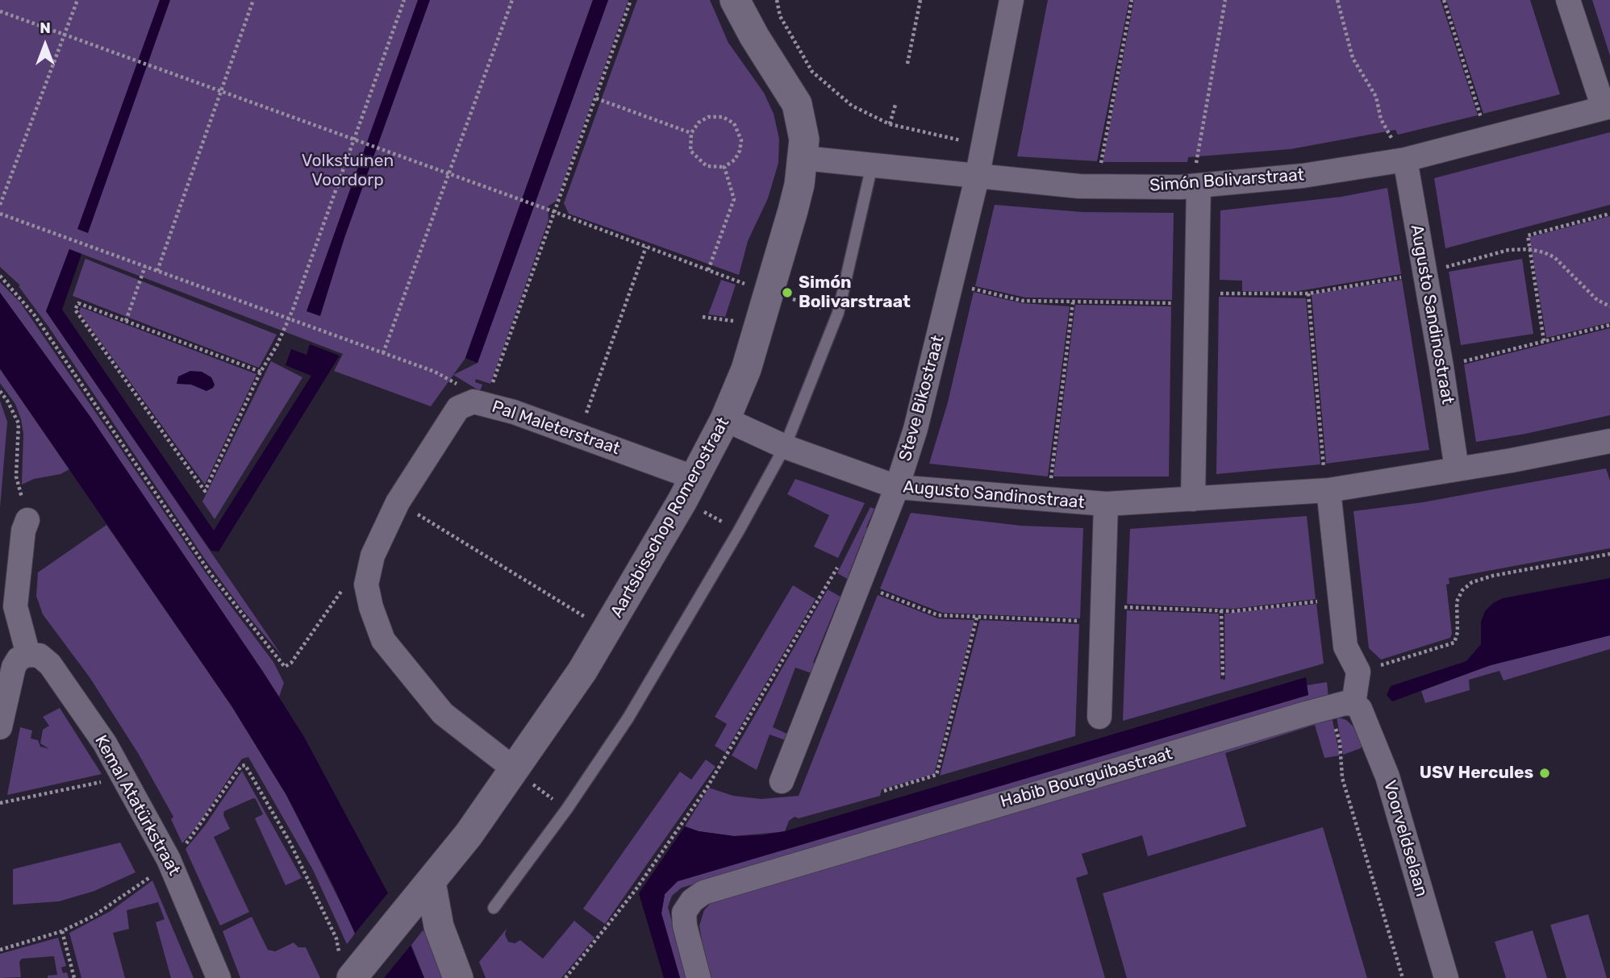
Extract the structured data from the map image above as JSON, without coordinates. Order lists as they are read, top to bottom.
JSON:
{
  "streets": {
    "street": [
      "Simón Bolivarstraat",
      "Augusto Sandinostraat",
      "Steve Bikostraat",
      "Pal Maleterstraat",
      "Aartsbisschop Romerostraat",
      "Habib Bourguibastraat",
      "Kemal Atatürkstraat",
      "Voorveldselaan"
    ]
  },
  "crossings": [
    ["Simón Bolivarstraat", "Augusto Sandinostraat"],
    ["Simón Bolivarstraat", "Steve Bikostraat"],
    ["Simón Bolivarstraat", "Aartsbisschop Romerostraat"],
    ["Augusto Sandinostraat", "Steve Bikostraat"],
    ["Augusto Sandinostraat", "Aartsbisschop Romerostraat"],
    ["Pal Maleterstraat", "Aartsbisschop Romerostraat"],
    ["Habib Bourguibastraat", "Voorveldselaan"]
  ],
  "parks": ["Volkstuinen Voordorp"],
  "places": ["Simón Bolivarstraat", "USV Hercules"],
  "north": "top"
}
